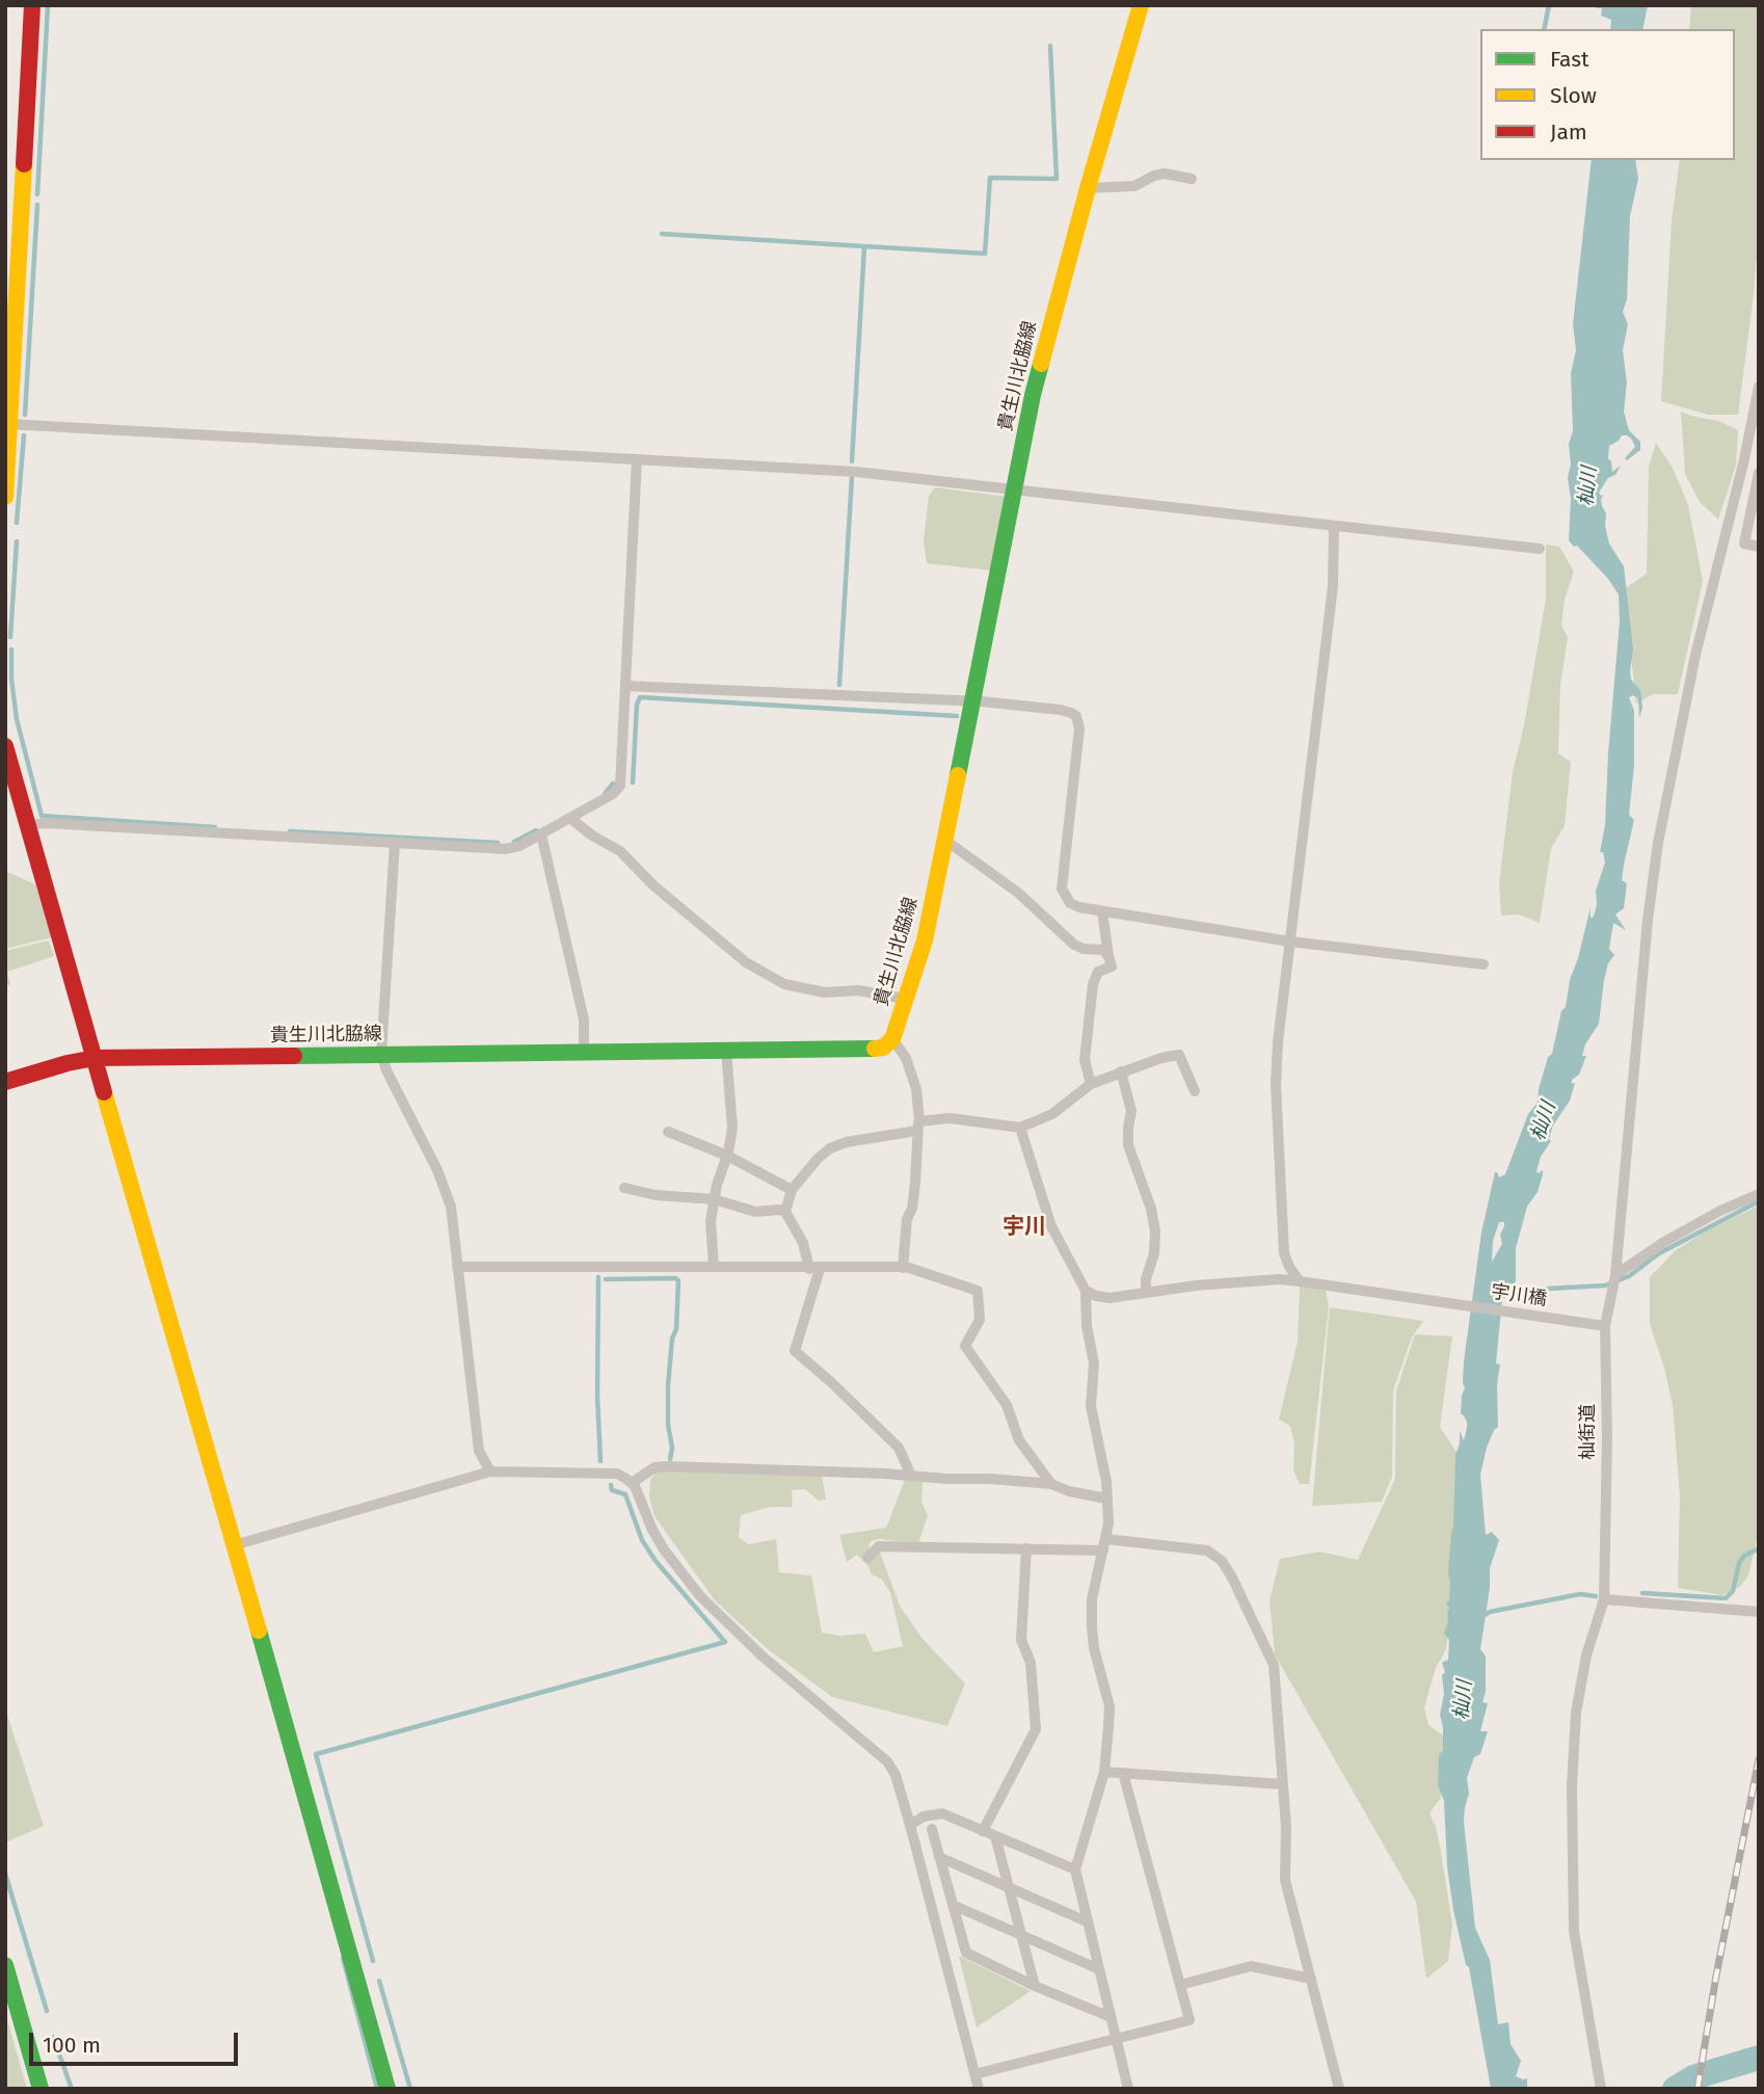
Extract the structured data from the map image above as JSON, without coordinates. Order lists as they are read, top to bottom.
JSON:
{
  "streets": {
    "street": ["貴生川北脇線", "宇川橋", "杣街道"]
  },
  "crossings": [
    ["宇川橋", "杣街道"]
  ],
  "districts": ["宇川"],
  "water": ["杣川"],
  "legend": ["Fast", "Slow", "Jam"],
  "scale_bar": "100 m"
}
